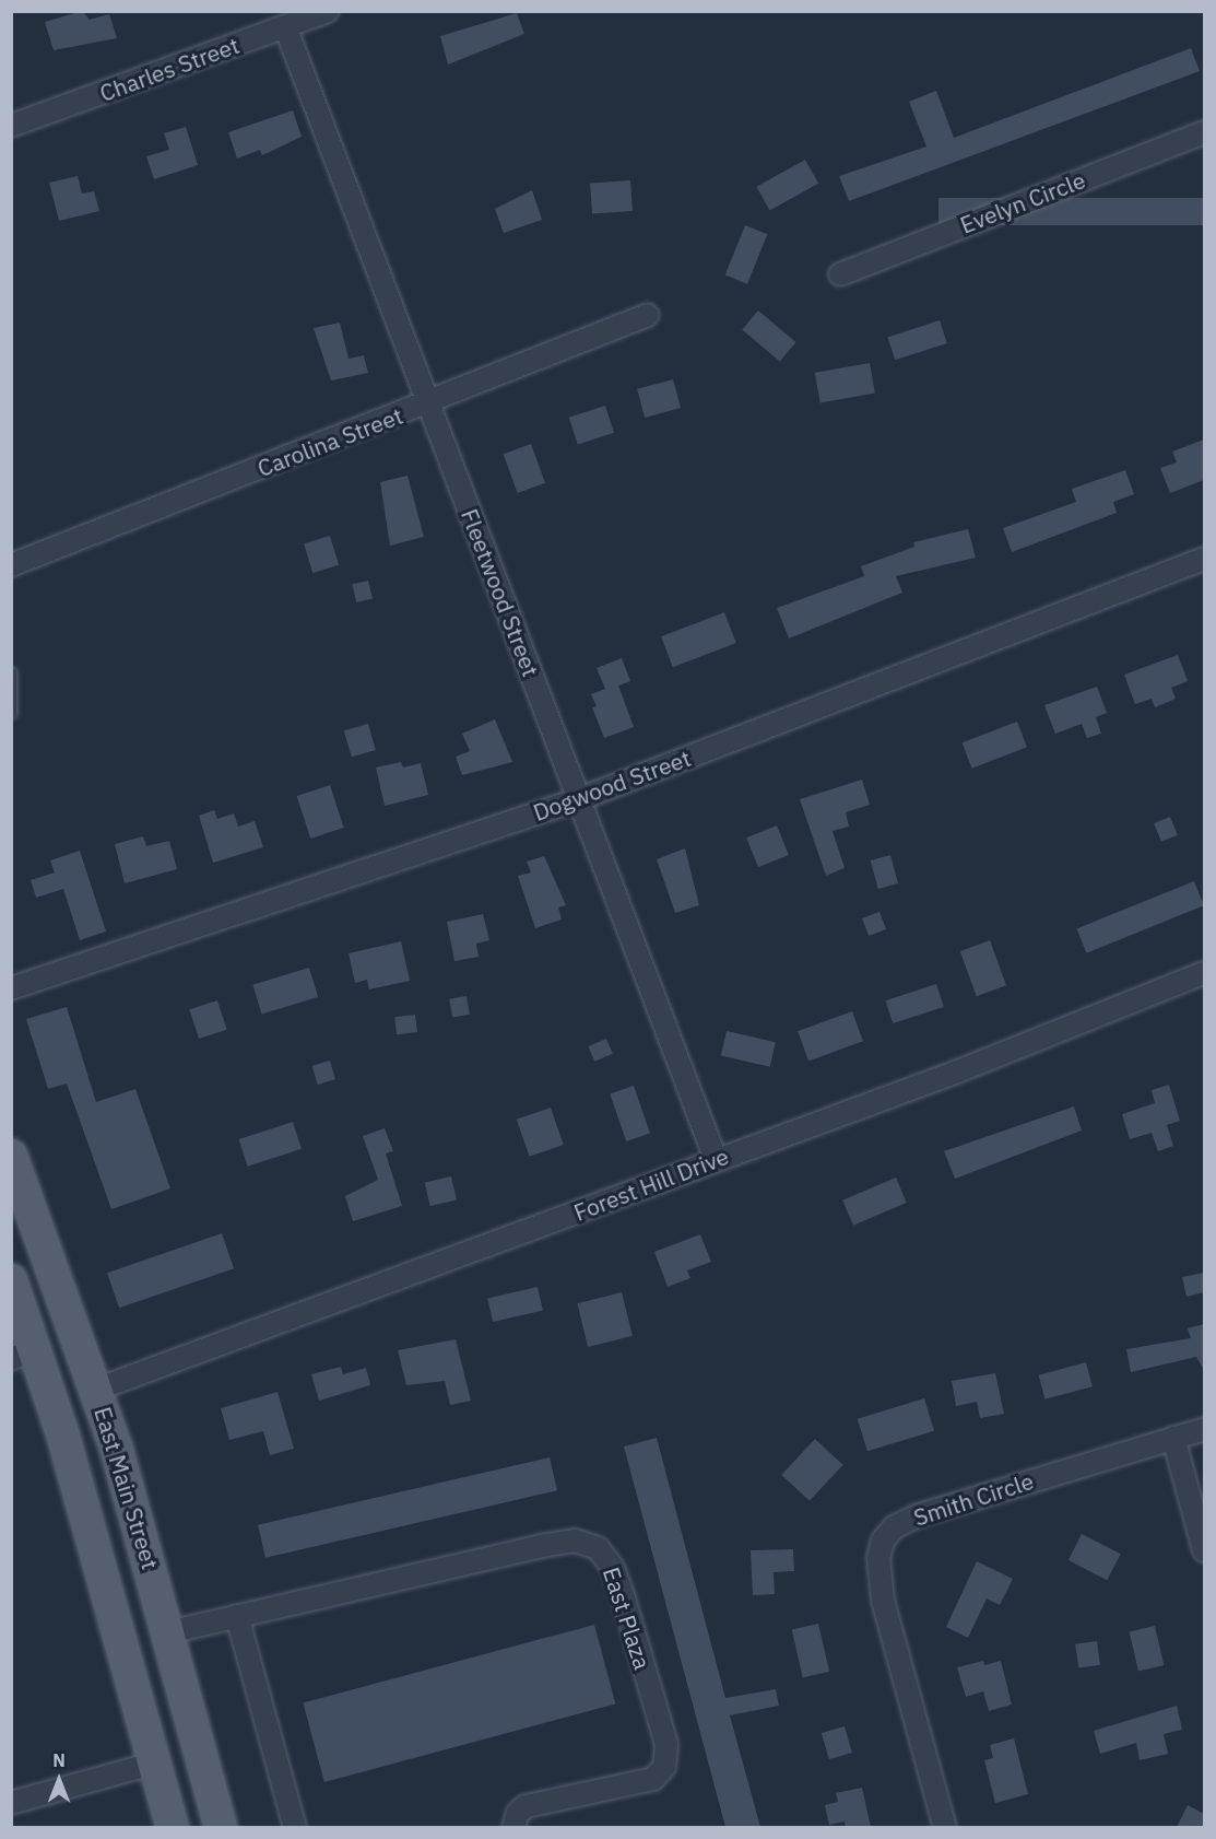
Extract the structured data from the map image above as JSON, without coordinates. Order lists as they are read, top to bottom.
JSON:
{
  "streets": {
    "main road": ["East Main Street"],
    "street": [
      "Charles Street",
      "Evelyn Circle",
      "Carolina Street",
      "Fleetwood Street",
      "Dogwood Street",
      "Forest Hill Drive",
      "Smith Circle",
      "East Plaza"
    ]
  },
  "crossings": [
    ["Charles Street", "Fleetwood Street"],
    ["Carolina Street", "Fleetwood Street"],
    ["Fleetwood Street", "Dogwood Street"],
    ["Fleetwood Street", "Forest Hill Drive"],
    ["Forest Hill Drive", "East Main Street"],
    ["East Main Street", "East Plaza"]
  ],
  "north": "top"
}
